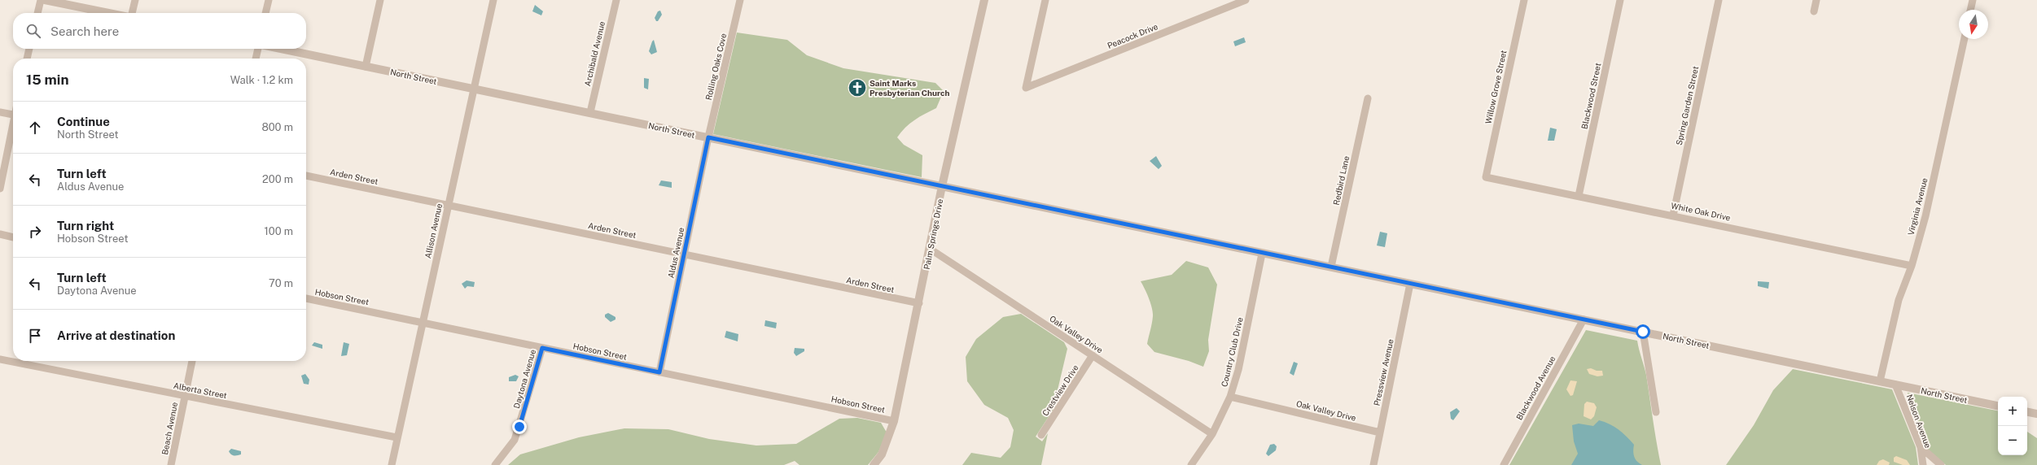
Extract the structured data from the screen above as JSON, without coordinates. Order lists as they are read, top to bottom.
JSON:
{
  "streets": {
    "street": [
      "Peacock Drive",
      "Archibald Avenue",
      "Rolling Oaks Cove",
      "North Street",
      "Willow Grove Street",
      "Blackwood Street",
      "Spring Garden Street",
      "Arden Street",
      "Redbird Lane",
      "Virginia Avenue",
      "White Oak Drive",
      "Allison Avenue",
      "Palm Springs Drive",
      "Aldus Avenue",
      "Hobson Street",
      "Oak Valley Drive",
      "Country Club Drive",
      "Pressview Avenue",
      "Daytona Avenue",
      "Blackwood Avenue",
      "Alberta Street",
      "Crestview Drive",
      "Nelson Avenue",
      "Beach Avenue"
    ]
  },
  "crossings": [
    ["Archibald Avenue", "North Street"],
    ["Rolling Oaks Cove", "North Street"],
    ["Rolling Oaks Cove", "Aldus Avenue"],
    ["North Street", "Redbird Lane"],
    ["North Street", "Virginia Avenue"],
    ["North Street", "Allison Avenue"],
    ["North Street", "Palm Springs Drive"],
    ["North Street", "Aldus Avenue"],
    ["North Street", "Country Club Drive"],
    ["North Street", "Pressview Avenue"],
    ["North Street", "Blackwood Avenue"],
    ["North Street", "Nelson Avenue"],
    ["Willow Grove Street", "White Oak Drive"],
    ["Blackwood Street", "White Oak Drive"],
    ["Spring Garden Street", "White Oak Drive"],
    ["Arden Street", "Allison Avenue"],
    ["Arden Street", "Palm Springs Drive"],
    ["Arden Street", "Aldus Avenue"],
    ["Virginia Avenue", "White Oak Drive"],
    ["Allison Avenue", "Hobson Street"],
    ["Allison Avenue", "Alberta Street"],
    ["Palm Springs Drive", "Hobson Street"],
    ["Palm Springs Drive", "Oak Valley Drive"],
    ["Aldus Avenue", "Hobson Street"],
    ["Hobson Street", "Daytona Avenue"],
    ["Oak Valley Drive", "Country Club Drive"],
    ["Oak Valley Drive", "Pressview Avenue"],
    ["Oak Valley Drive", "Crestview Drive"],
    ["Alberta Street", "Beach Avenue"]
  ],
  "places": {
    "church": ["Saint Marks Presbyterian Church"]
  },
  "north": "bottom",
  "page": {
    "search": "Search here",
    "heading": ["15 min", "Walk · 1.2 km"],
    "list": [
      ["Continue", "North Street", "800 m"],
      ["Turn left", "Aldus Avenue", "200 m"],
      ["Turn right", "Hobson Street", "100 m"],
      ["Turn left", "Daytona Avenue", "70 m"],
      "Arrive at destination"
    ],
    "map_buttons": ["+", "−"]
  }
}
